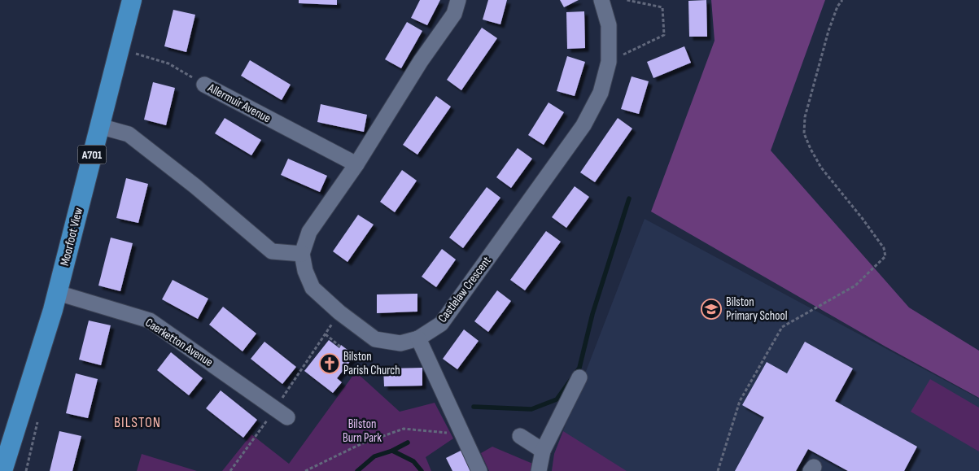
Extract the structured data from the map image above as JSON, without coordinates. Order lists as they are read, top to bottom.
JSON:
{
  "streets": {
    "main road": ["A701", "Moorfoot View"],
    "street": ["Allermuir Avenue", "Castlelaw Crescent", "Caerketton Avenue"]
  },
  "crossings": [
    ["Allermuir Avenue", "Moorfoot View"],
    ["Moorfoot View", "Caerketton Avenue"]
  ],
  "districts": ["BILSTON"],
  "parks": ["Bilston Burn Park"],
  "places": {
    "school or university": ["Bilston Primary School"],
    "church": ["Bilston Parish Church"]
  }
}
